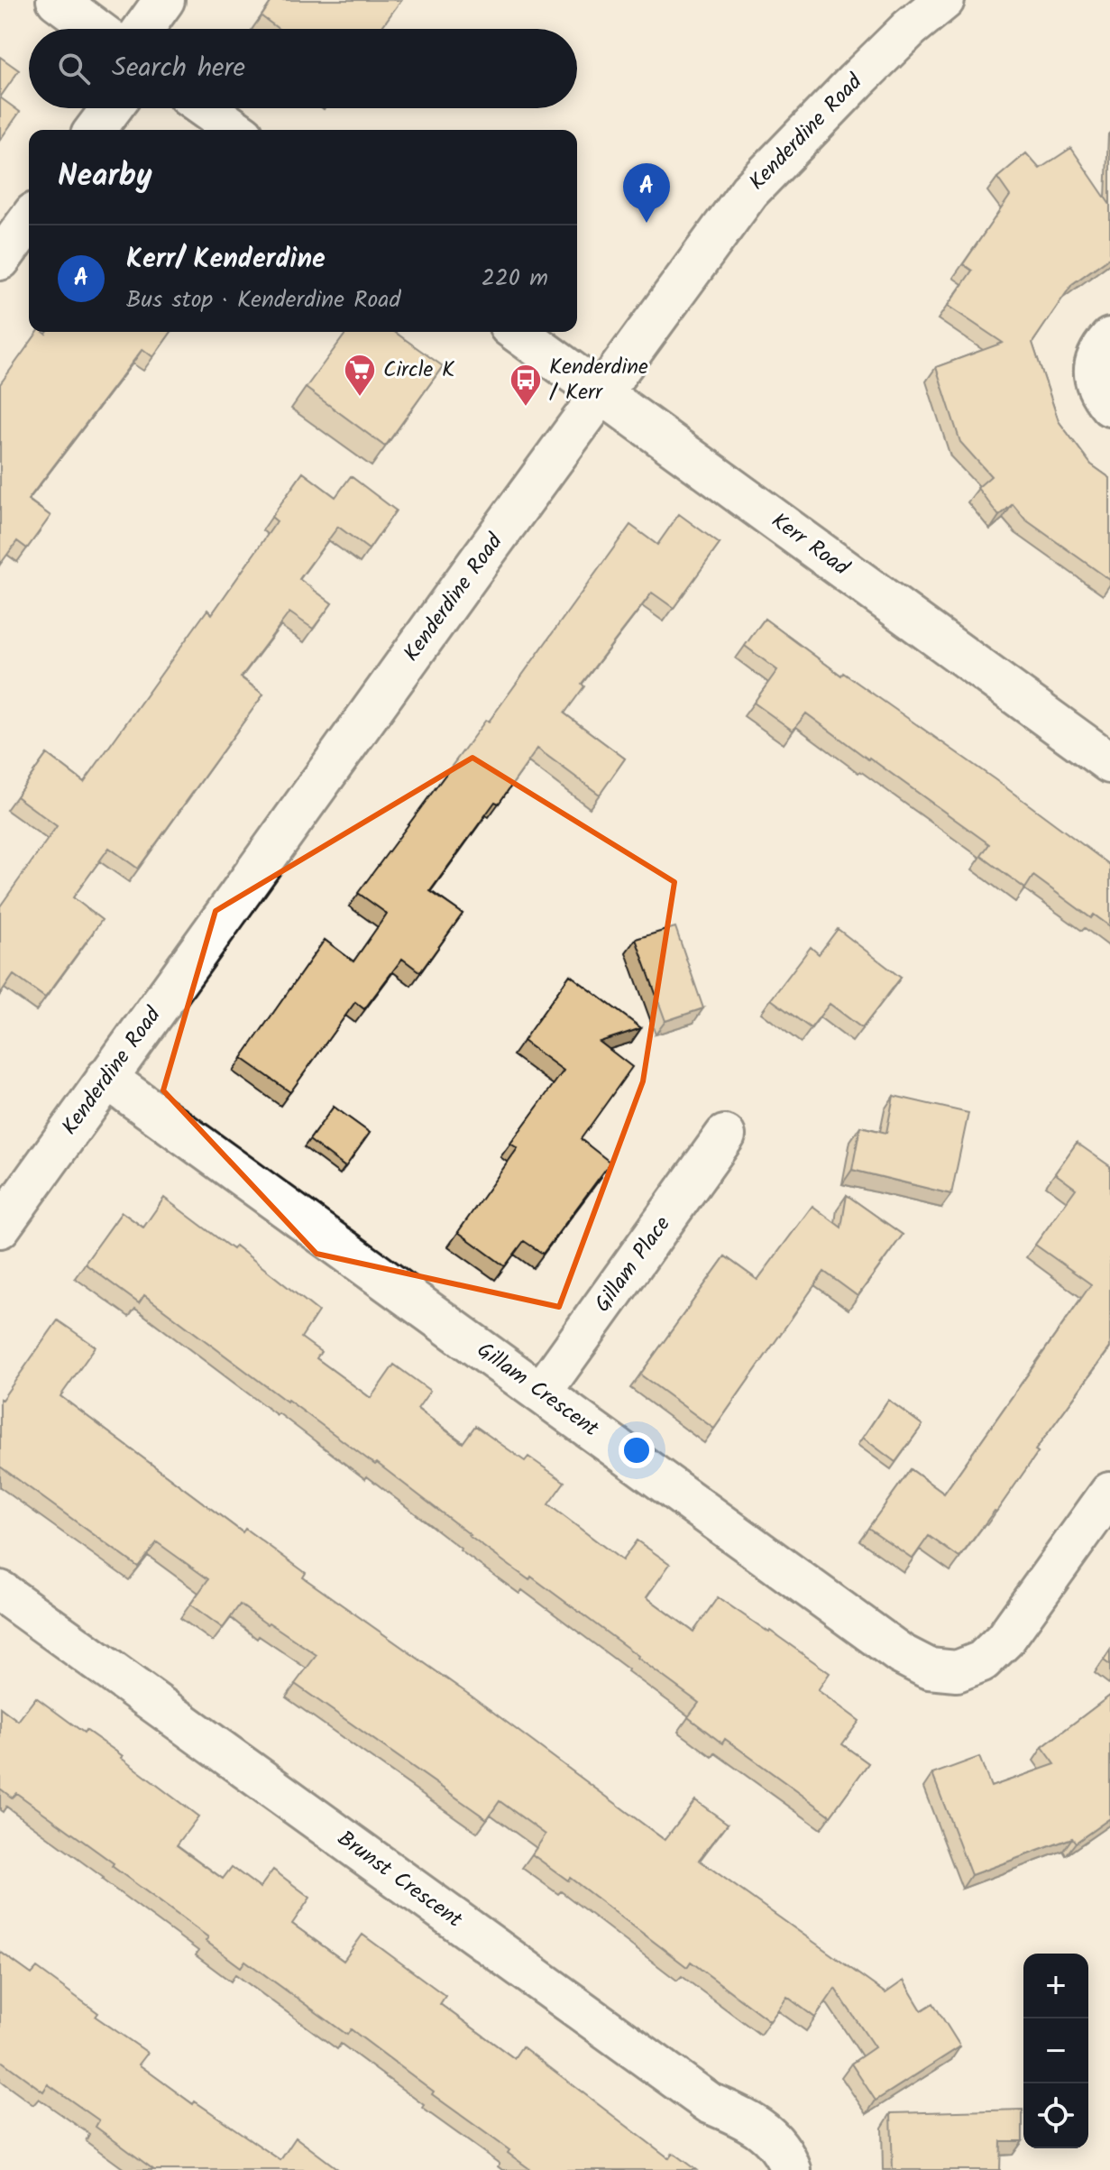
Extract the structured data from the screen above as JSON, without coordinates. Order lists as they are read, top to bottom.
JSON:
{
  "streets": {
    "street": [
      "Kenderdine Road",
      "Kerr Road",
      "Gillam Place",
      "Gillam Crescent",
      "Brunst Crescent"
    ]
  },
  "crossings": [
    ["Kenderdine Road", "Kerr Road"],
    ["Kenderdine Road", "Gillam Crescent"],
    ["Gillam Place", "Gillam Crescent"]
  ],
  "places": {
    "supermarket": ["Circle K"],
    "bus stop": ["Kenderdine / Kerr"]
  },
  "page": {
    "search": "Search here",
    "heading": "Nearby",
    "pins": "A",
    "list": [
      {
        "mark": "A",
        "name": "Kerr/ Kenderdine",
        "note": "Bus stop · Kenderdine Road",
        "value": "220 m"
      }
    ],
    "map_buttons": ["+", "−"]
  }
}
